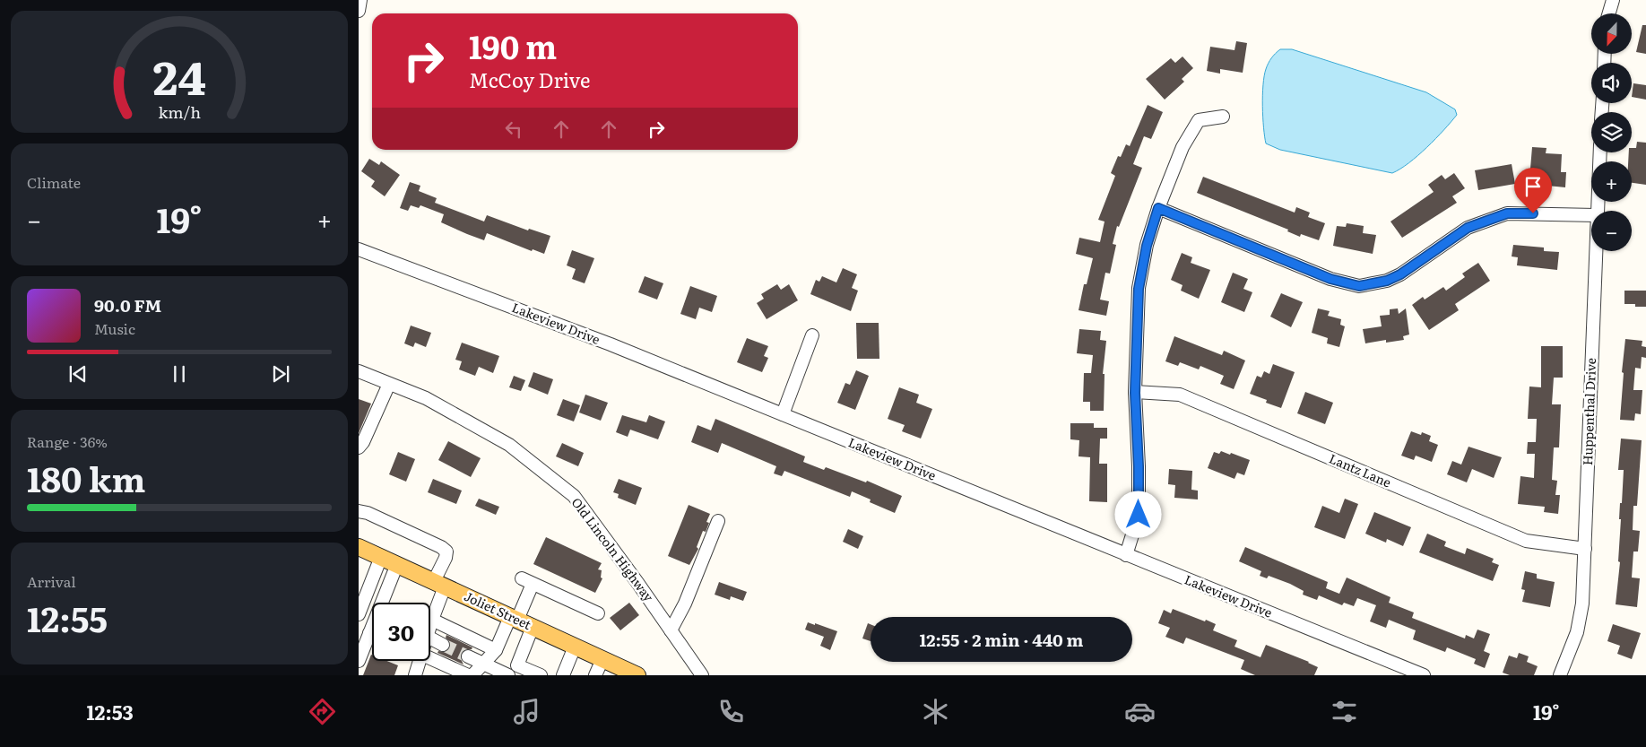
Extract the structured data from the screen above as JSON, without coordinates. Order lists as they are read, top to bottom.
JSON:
{
  "streets": {
    "main road": ["Joliet Street"],
    "street": [
      "Lakeview Drive",
      "Huppenthal Drive",
      "Lantz Lane",
      "Old Lincoln Highway"
    ]
  },
  "crossings": [
    ["Huppenthal Drive", "Lantz Lane"]
  ],
  "north": "bottom",
  "page": {
    "map_buttons": ["+", "−"],
    "turn": ["190 m", "McCoy Drive"],
    "tile": [
      "Climate",
      ["Range · 36%", "180 km"],
      ["Arrival", "12:55"]
    ],
    "heat": ["−", "19°", "+"],
    "song": ["90.0 FM", "Music"],
    "limit": "30",
    "trip": "12:55 · 2 min · 440 m",
    "tabs": ["12:53", "19°"],
    "gauge": ["24", "km/h"]
  }
}
